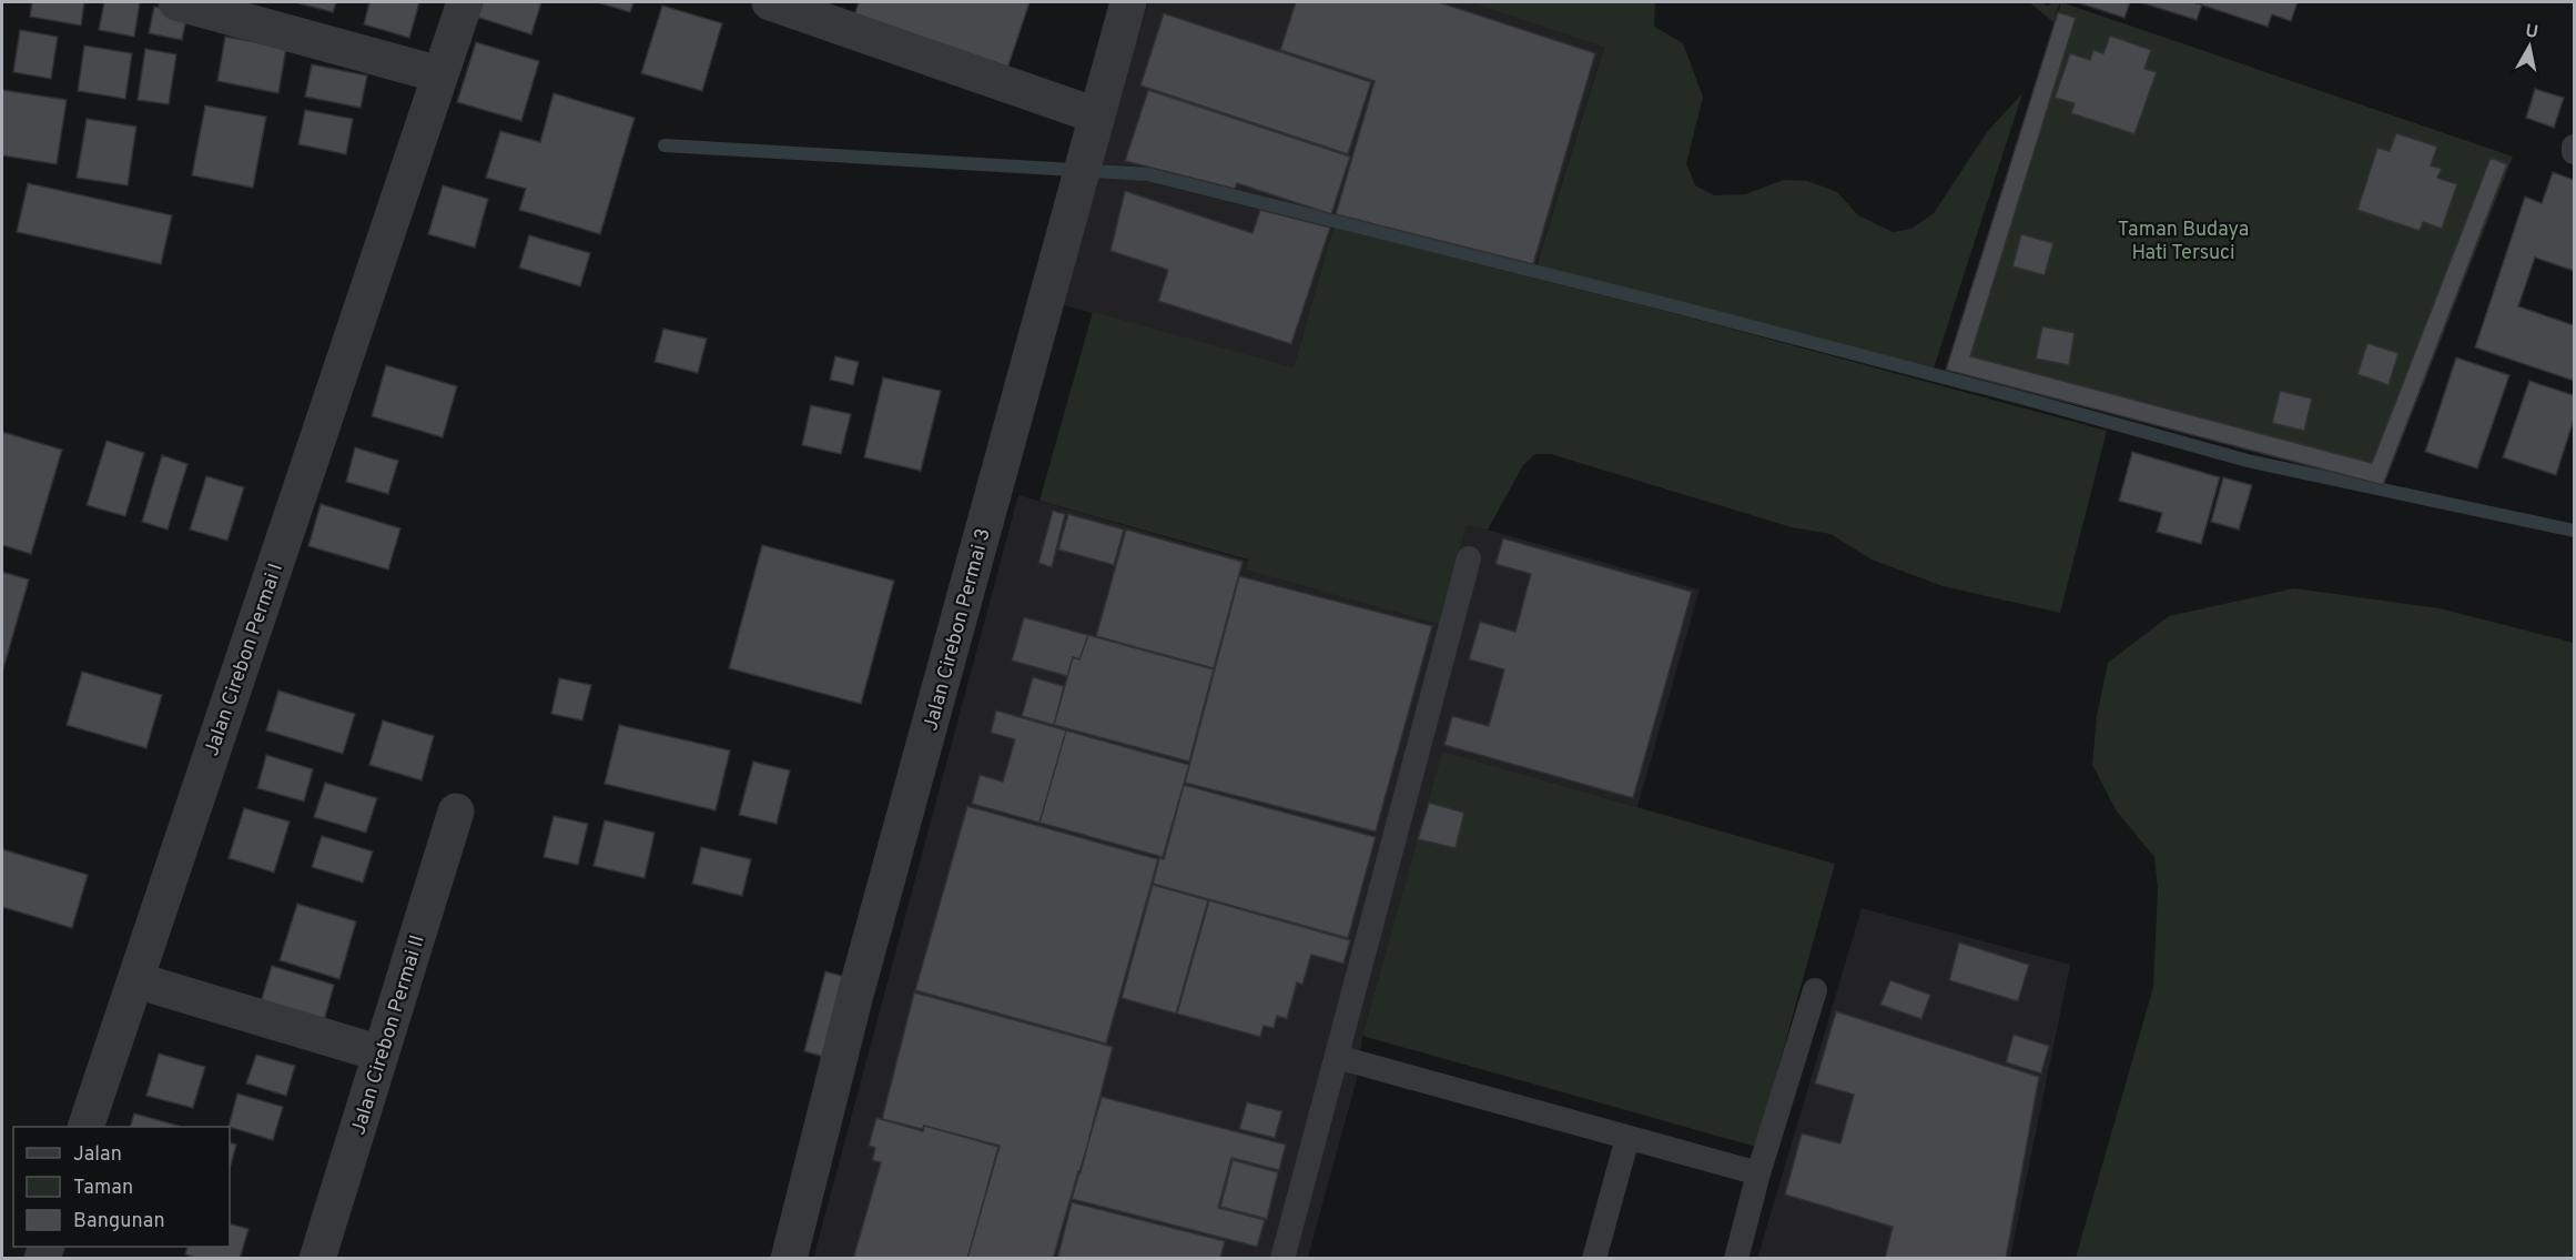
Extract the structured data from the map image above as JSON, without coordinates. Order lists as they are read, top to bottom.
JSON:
{
  "streets": {
    "street": ["Jalan Cirebon Permai 3", "Jalan Cirebon Permai I", "Jalan Cirebon Permai II"]
  },
  "parks": ["Taman Budaya Hati Tersuci"],
  "legend": ["Jalan", "Taman", "Bangunan"],
  "north": "top"
}
